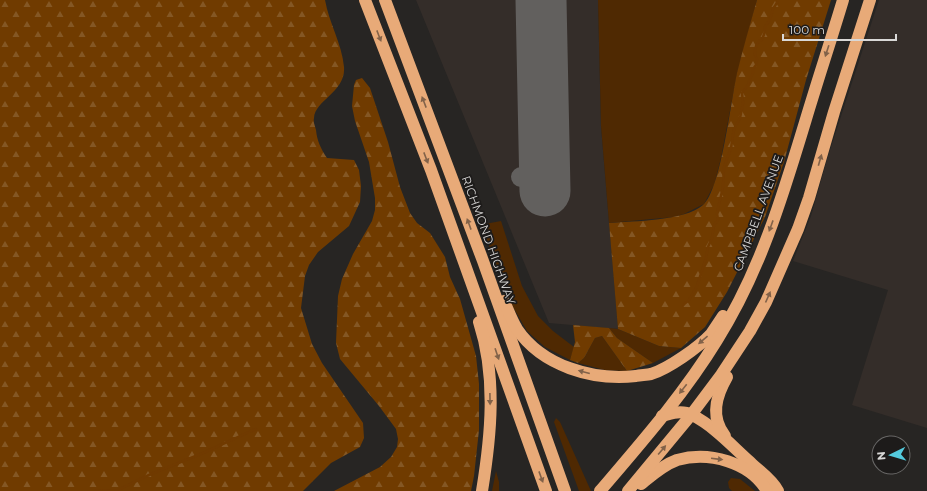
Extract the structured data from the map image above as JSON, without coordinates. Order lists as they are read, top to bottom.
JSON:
{
  "streets": {
    "highway": ["CAMPBELL AVENUE", "RICHMOND HIGHWAY"]
  },
  "scale_bar": "100 m",
  "north": "left"
}
